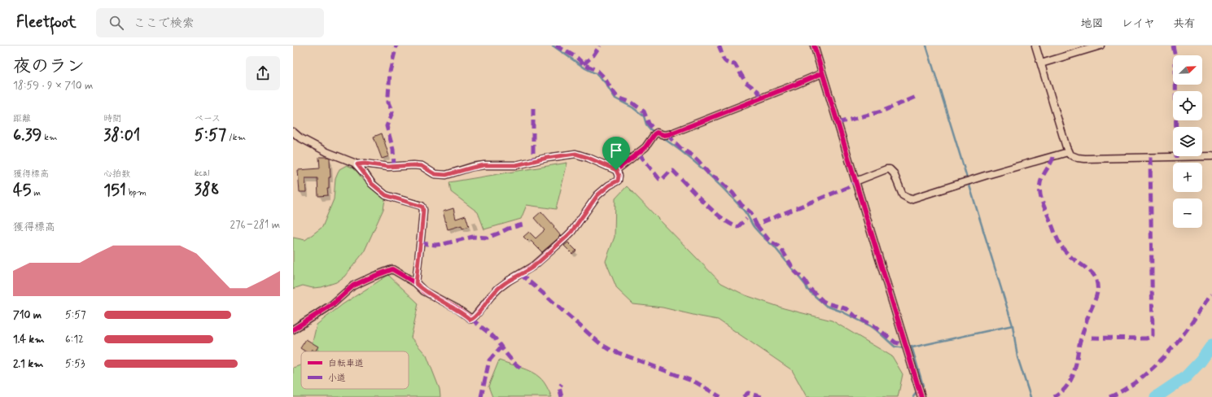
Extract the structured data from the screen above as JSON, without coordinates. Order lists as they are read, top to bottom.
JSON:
{
  "legend": ["自転車道", "小道"],
  "north": "top right",
  "page": {
    "header": "Fleetfoot",
    "search": "ここで検索",
    "nav": ["地図", "レイヤ", "共有"],
    "heading": ["夜のラン", "18:59 · 9 × 710 m"],
    "map_buttons": ["+", "−"],
    "stats": [
      ["距離", "6.39 km"],
      ["時間", "38:01"],
      ["ペース", "5:57 /km"],
      ["獲得標高", "45 m"],
      ["心拍数", "151 bpm"],
      ["kcal", "388"]
    ],
    "chart": ["獲得標高", "276–281 m"],
    "list": [
      {
        "name": "710 m",
        "note": "5:57"
      },
      {
        "name": "1.4 km",
        "note": "6:12"
      },
      {
        "name": "2.1 km",
        "note": "5:53"
      }
    ]
  }
}
